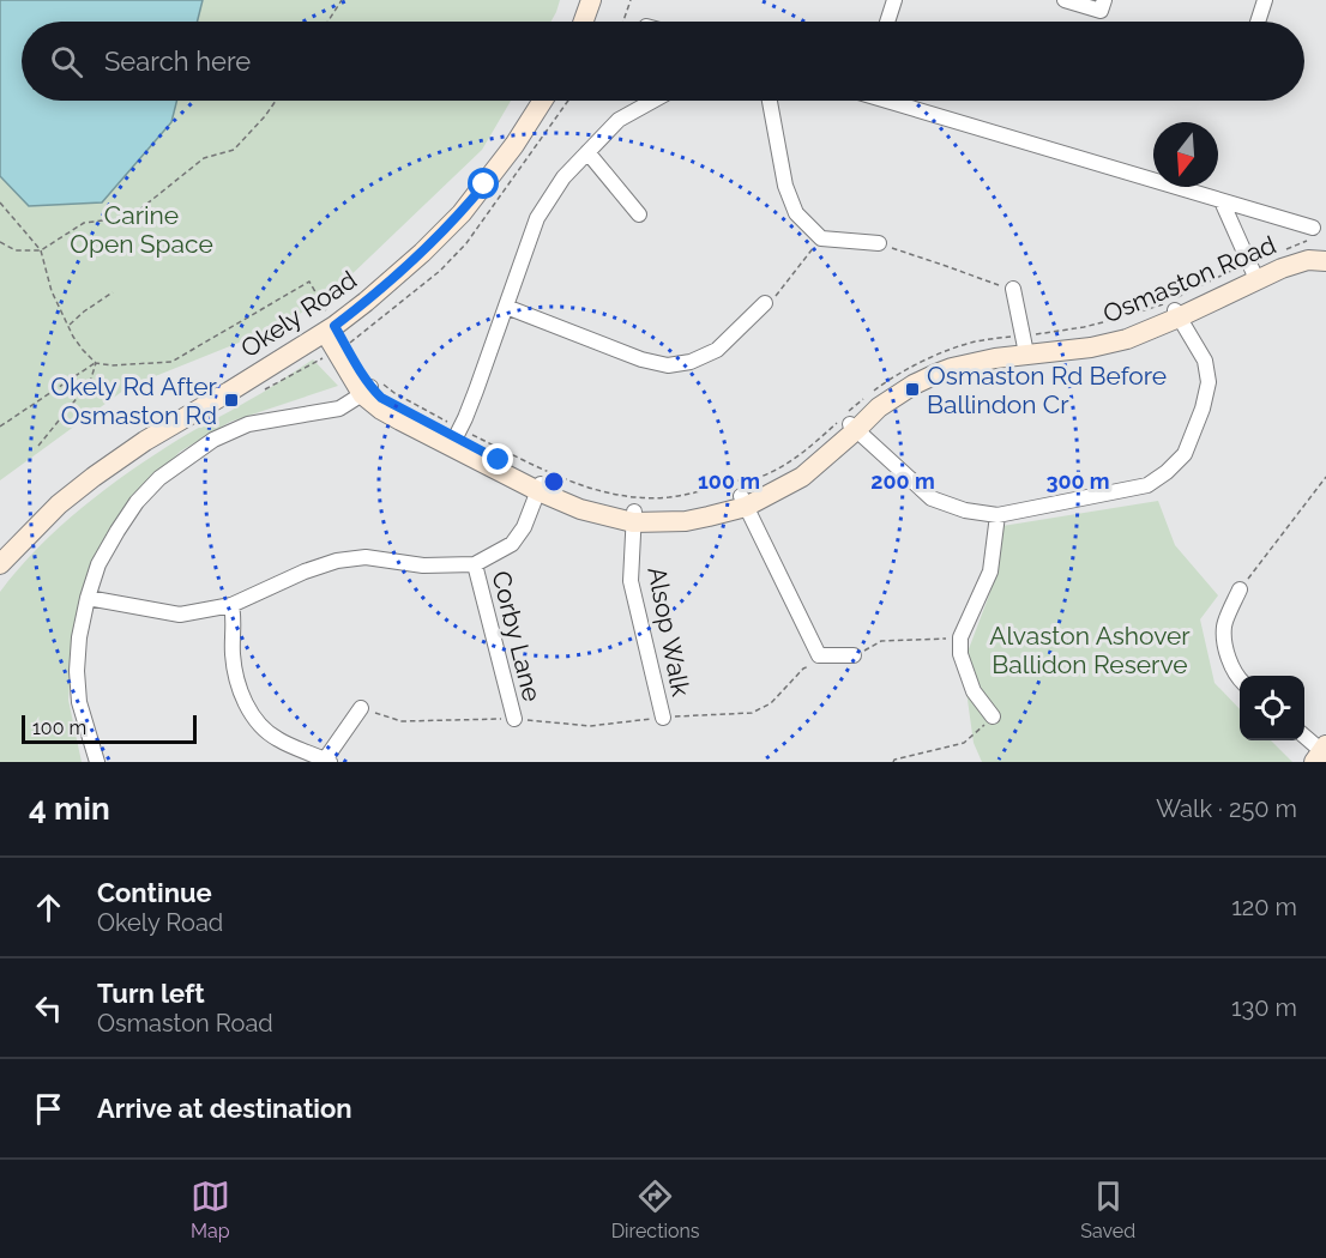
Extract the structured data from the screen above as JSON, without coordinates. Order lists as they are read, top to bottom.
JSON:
{
  "streets": {
    "street": [
      "Osmaston Road",
      "Okely Road",
      "Alsop Walk",
      "Corby Lane"
    ]
  },
  "crossings": [
    ["Osmaston Road", "Okely Road"],
    ["Osmaston Road", "Alsop Walk"]
  ],
  "parks": ["Carine Open Space", "Alvaston Ashover Ballidon Reserve"],
  "places": {
    "transit": ["Osmaston Rd Before Ballindon Cr", "Okely Rd After Osmaston Rd"]
  },
  "scale_bar": "100 m",
  "north": "bottom",
  "page": {
    "search": "Search here",
    "scale": "100 m",
    "heading": ["4 min", "Walk · 250 m"],
    "list": [
      ["Continue", "Okely Road", "120 m"],
      ["Turn left", "Osmaston Road", "130 m"],
      "Arrive at destination"
    ],
    "nav": ["Map", "Directions", "Saved"]
  },
  "rings": ["100 m", "200 m", "300 m"]
}
